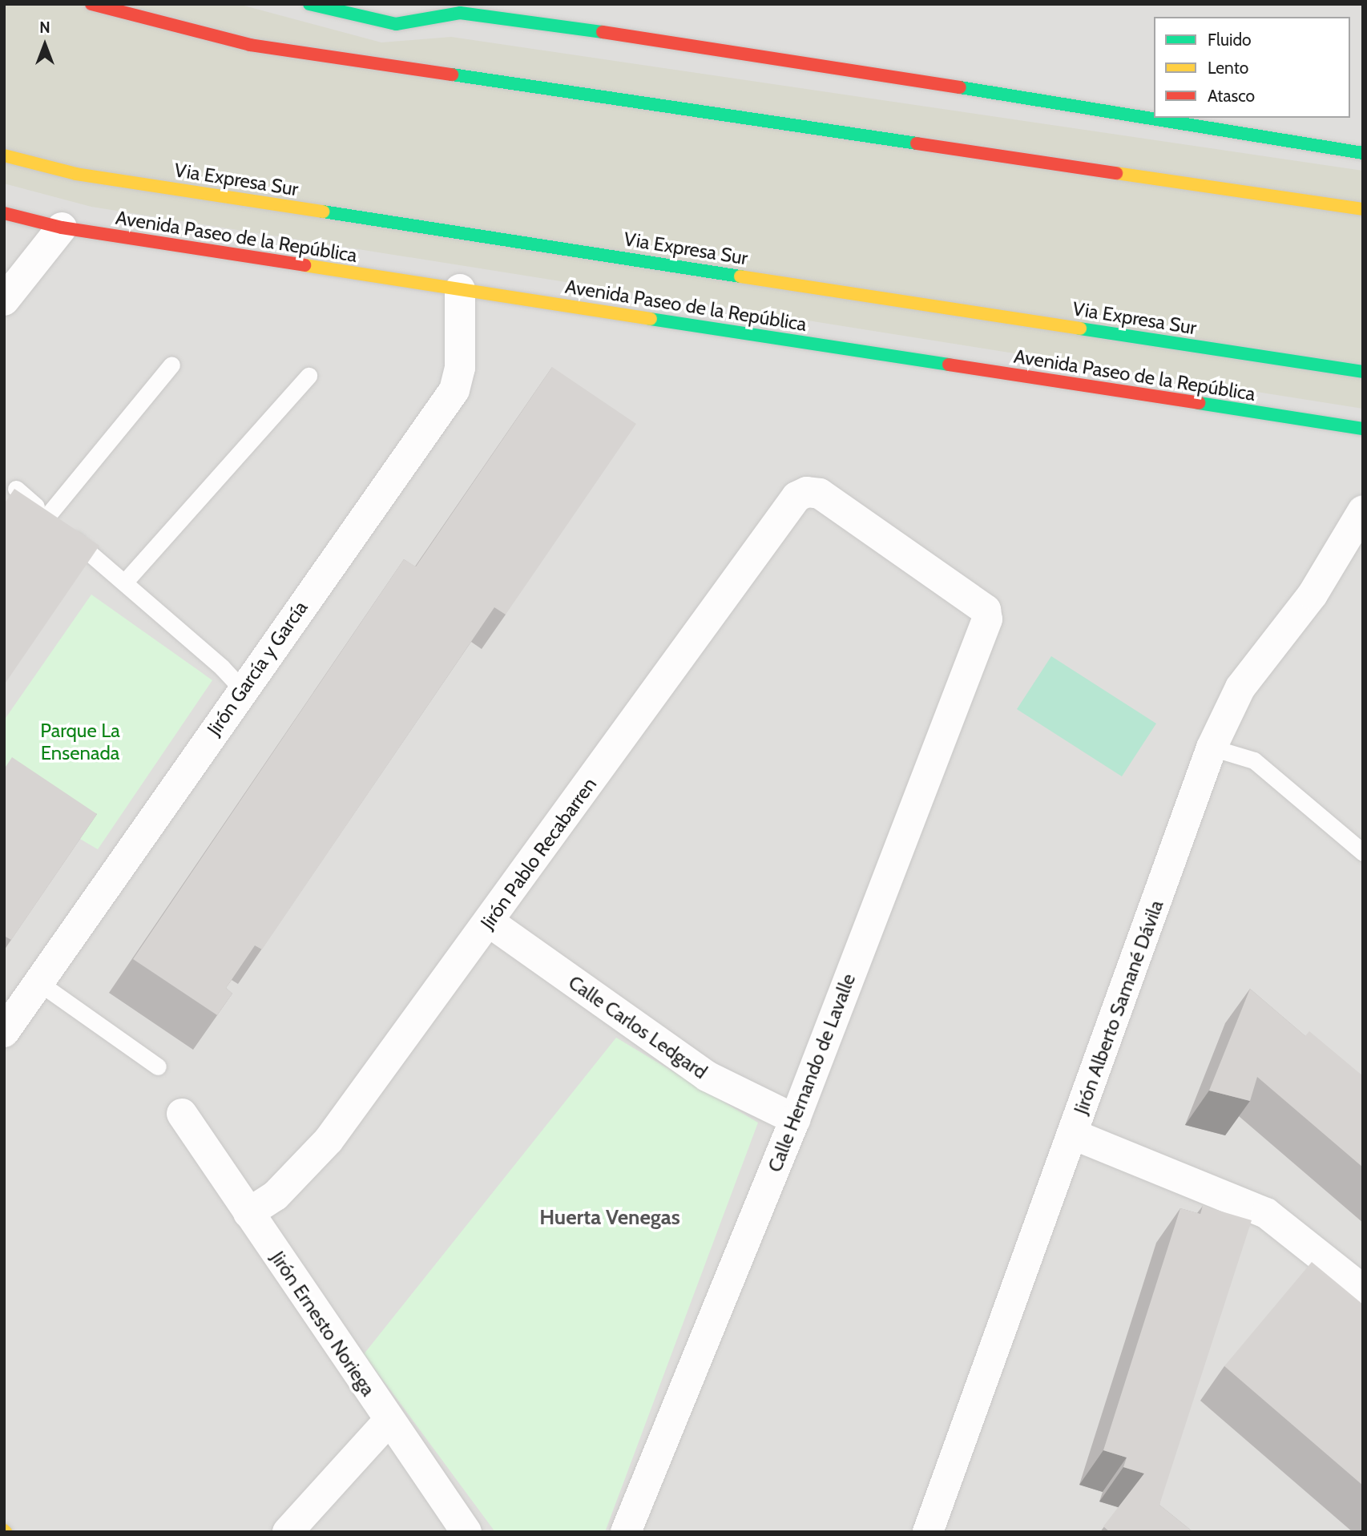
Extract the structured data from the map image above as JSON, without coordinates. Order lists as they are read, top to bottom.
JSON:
{
  "streets": {
    "main road": ["Via Expresa Sur", "Avenida Paseo de la República"],
    "street": [
      "Jirón García y García",
      "Jirón Pablo Recabarren",
      "Jirón Alberto Samané Dávila",
      "Calle Carlos Ledgard",
      "Calle Hernando de Lavalle",
      "Jirón Ernesto Noriega"
    ]
  },
  "crossings": [
    ["Avenida Paseo de la República", "Jirón García y García"],
    ["Jirón Pablo Recabarren", "Calle Carlos Ledgard"],
    ["Jirón Pablo Recabarren", "Calle Hernando de Lavalle"],
    ["Jirón Pablo Recabarren", "Jirón Ernesto Noriega"],
    ["Calle Carlos Ledgard", "Calle Hernando de Lavalle"]
  ],
  "districts": ["Huerta Venegas"],
  "parks": ["Parque La Ensenada"],
  "legend": ["Fluido", "Lento", "Atasco"],
  "north": "top"
}
